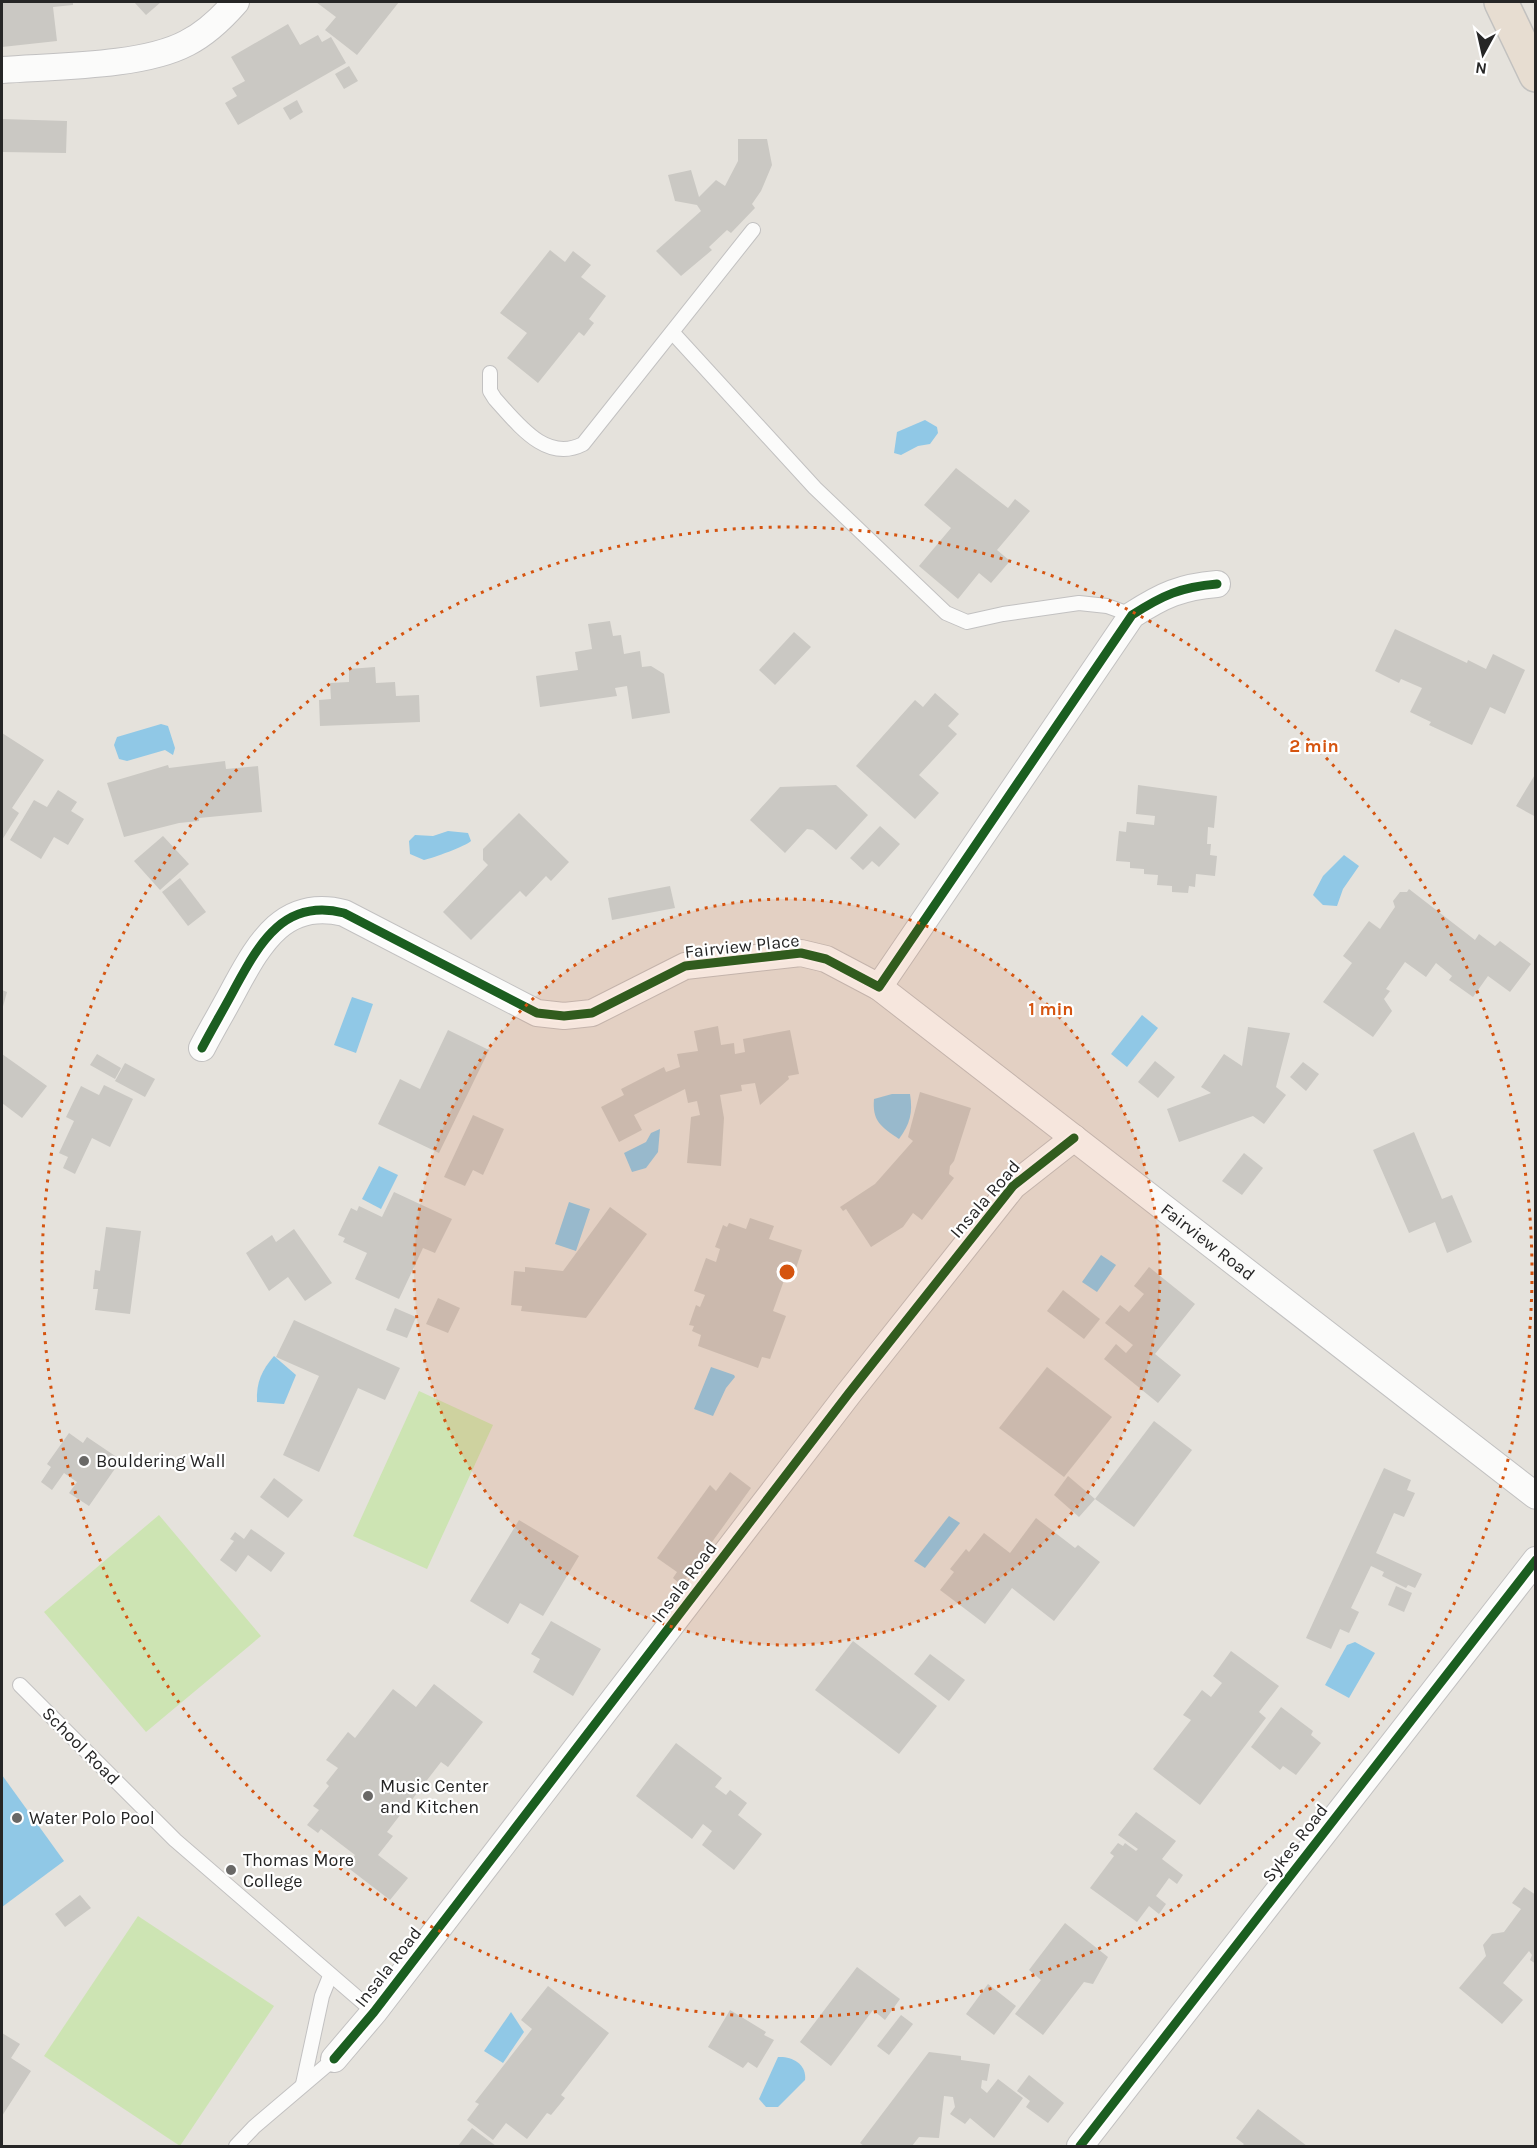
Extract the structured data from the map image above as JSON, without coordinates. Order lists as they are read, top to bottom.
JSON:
{
  "streets": {
    "street": [
      "Fairview Place",
      "Insala Road",
      "Fairview Road",
      "Sykes Road"
    ],
    "lane": ["School Road"]
  },
  "crossings": [
    ["Fairview Place", "Fairview Road"],
    ["Insala Road", "Fairview Road"],
    ["Insala Road", "School Road"]
  ],
  "places": [
    "Bouldering Wall",
    "Music Center and Kitchen",
    "Water Polo Pool",
    "Thomas More College"
  ],
  "north": "bottom",
  "rings": ["2 min", "1 min"]
}
